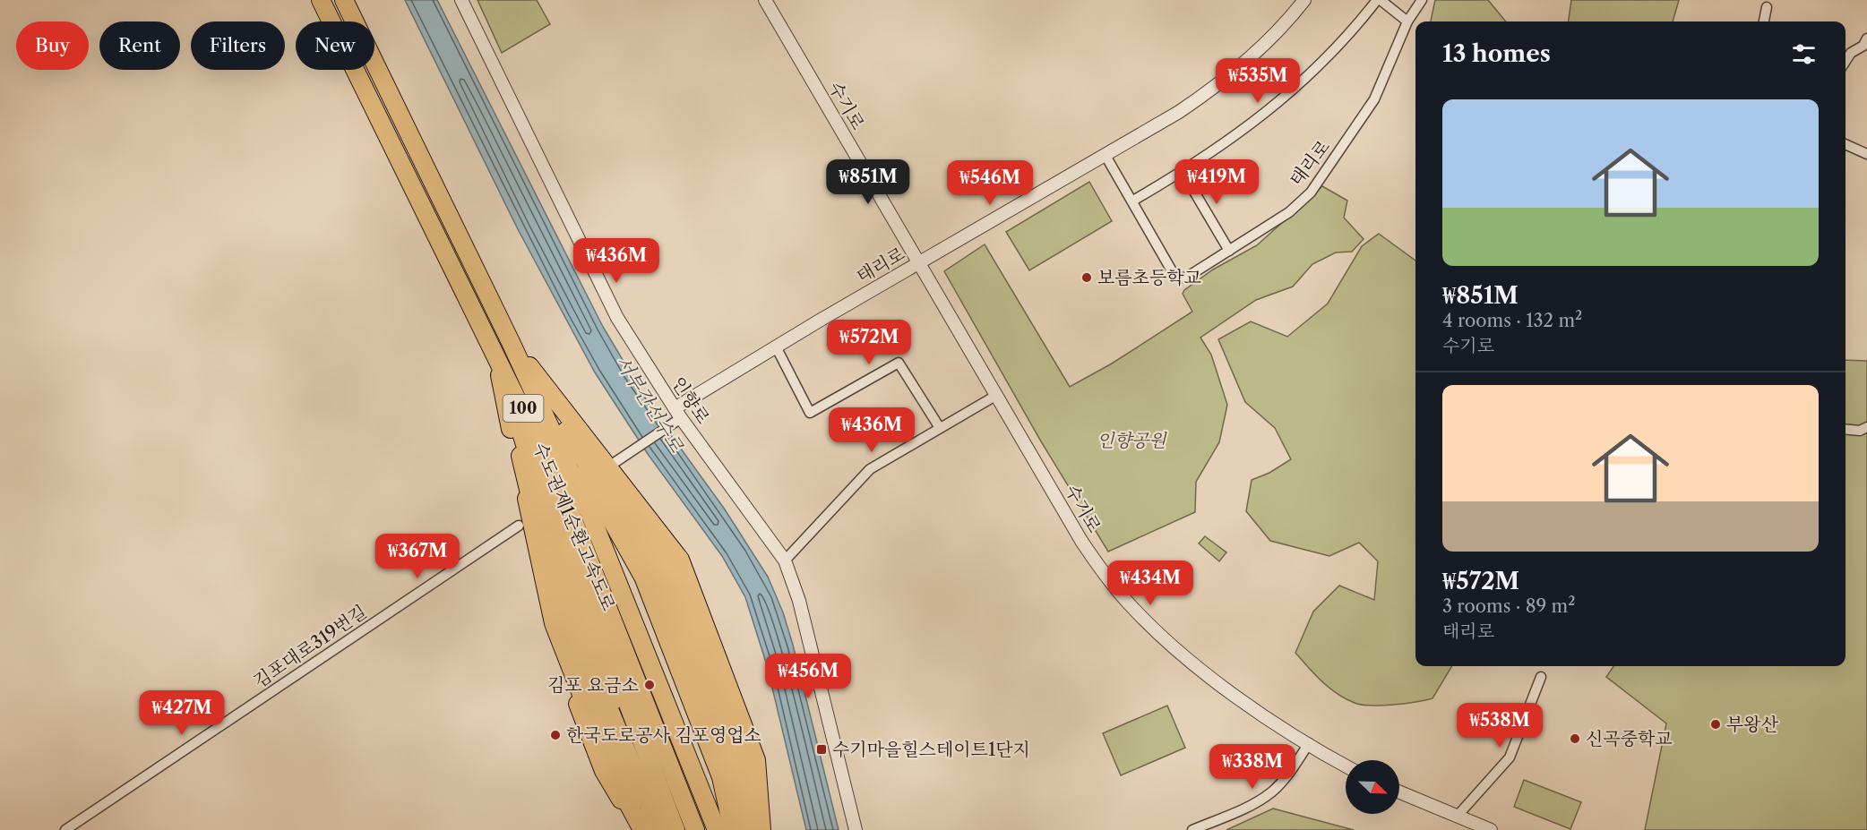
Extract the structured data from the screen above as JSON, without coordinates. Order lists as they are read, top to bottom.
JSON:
{
  "streets": {
    "highway": ["100", "수도권제1순환고속도로"],
    "street": [
      "수기로",
      "태리로",
      "인향로",
      "김포대로319번길"
    ]
  },
  "crossings": [
    ["수기로", "태리로"],
    ["태리로", "인향로"]
  ],
  "water": ["서부간선수로"],
  "parks": ["인향공원"],
  "places": {
    "other": [
      "보름초등학교",
      "김포 요금소",
      "부왕산",
      "한국도로공사 김포영업소",
      "신곡중학교"
    ],
    "transit": ["수기마을힐스테이트1단지"]
  },
  "north": "bottom right",
  "page": {
    "chip": [
      "Buy",
      "Rent",
      "Filters",
      "New"
    ],
    "heading": "13 homes",
    "price": [
      "₩535M",
      "₩851M",
      "₩419M",
      "₩546M",
      "₩436M",
      "₩572M",
      "₩436M",
      "₩367M",
      "₩434M",
      "₩456M",
      "₩427M",
      "₩538M",
      "₩338M"
    ],
    "list": [
      {
        "name": "₩851M",
        "note": "4 rooms · 132 m² · 수기로"
      },
      {
        "name": "₩572M",
        "note": "3 rooms · 89 m² · 태리로"
      }
    ]
  }
}
